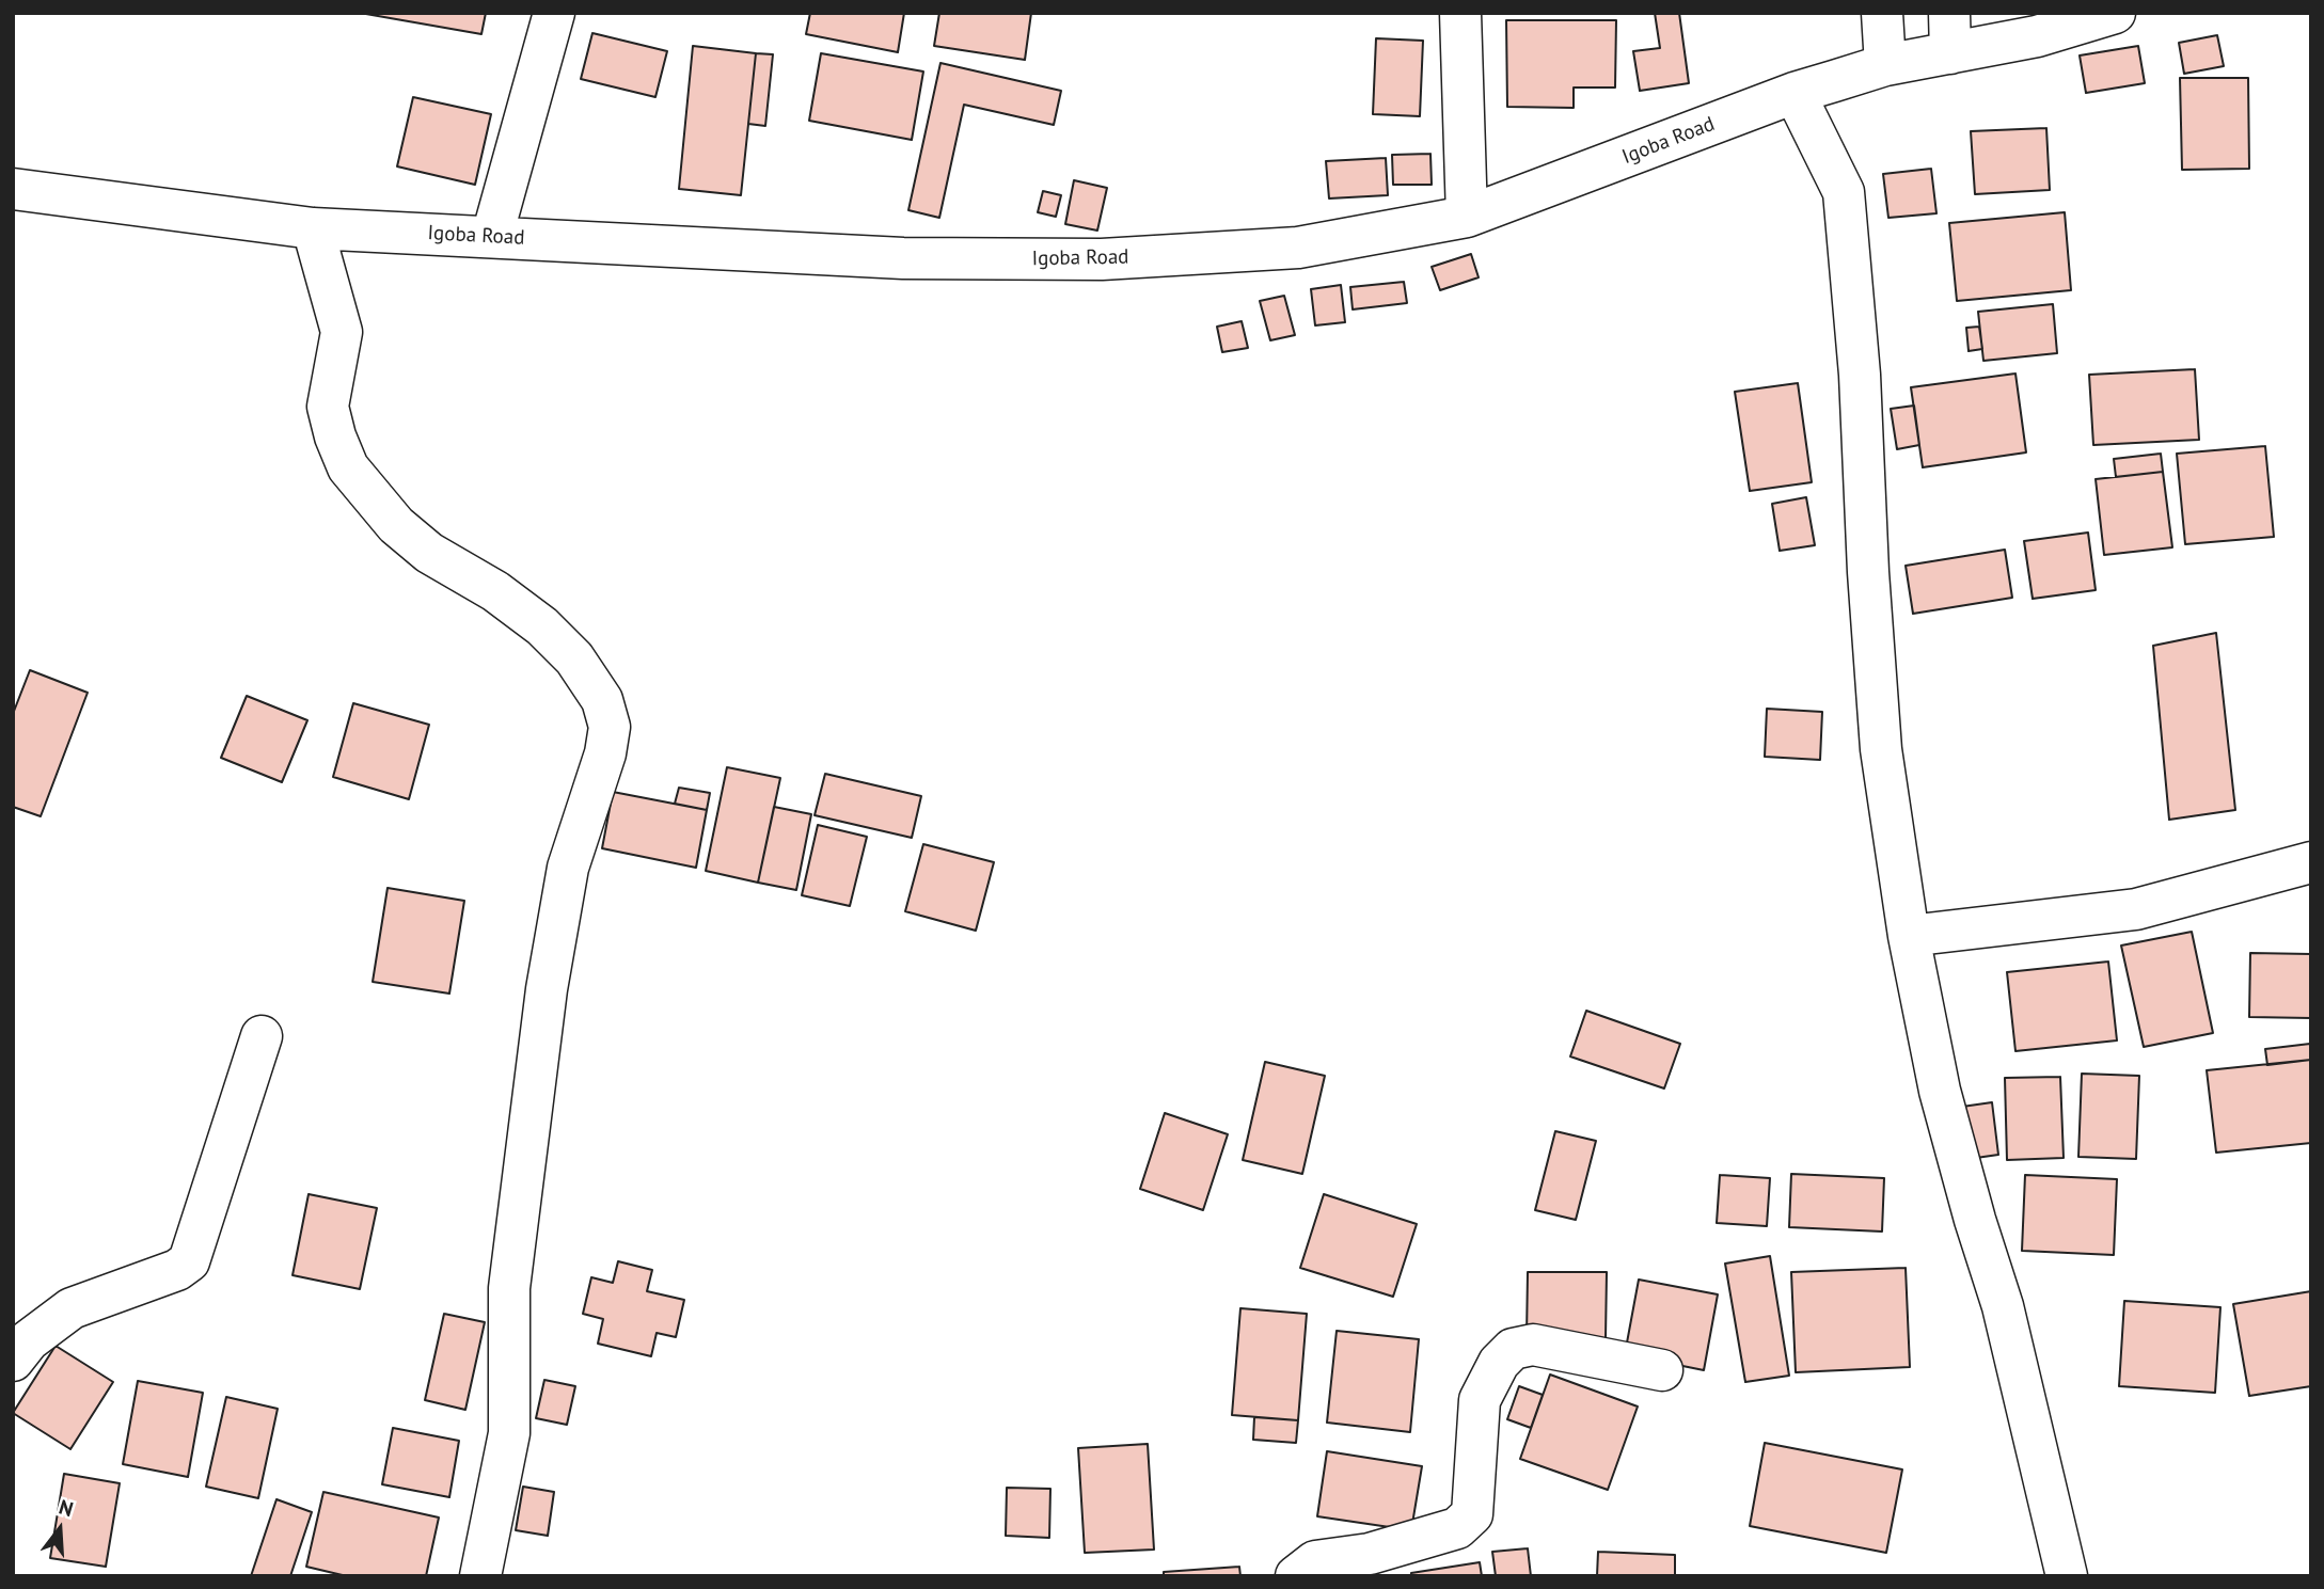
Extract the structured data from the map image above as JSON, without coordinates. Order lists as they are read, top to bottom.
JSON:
{
  "streets": {
    "street": ["Igoba Road"]
  },
  "north": "top"
}
